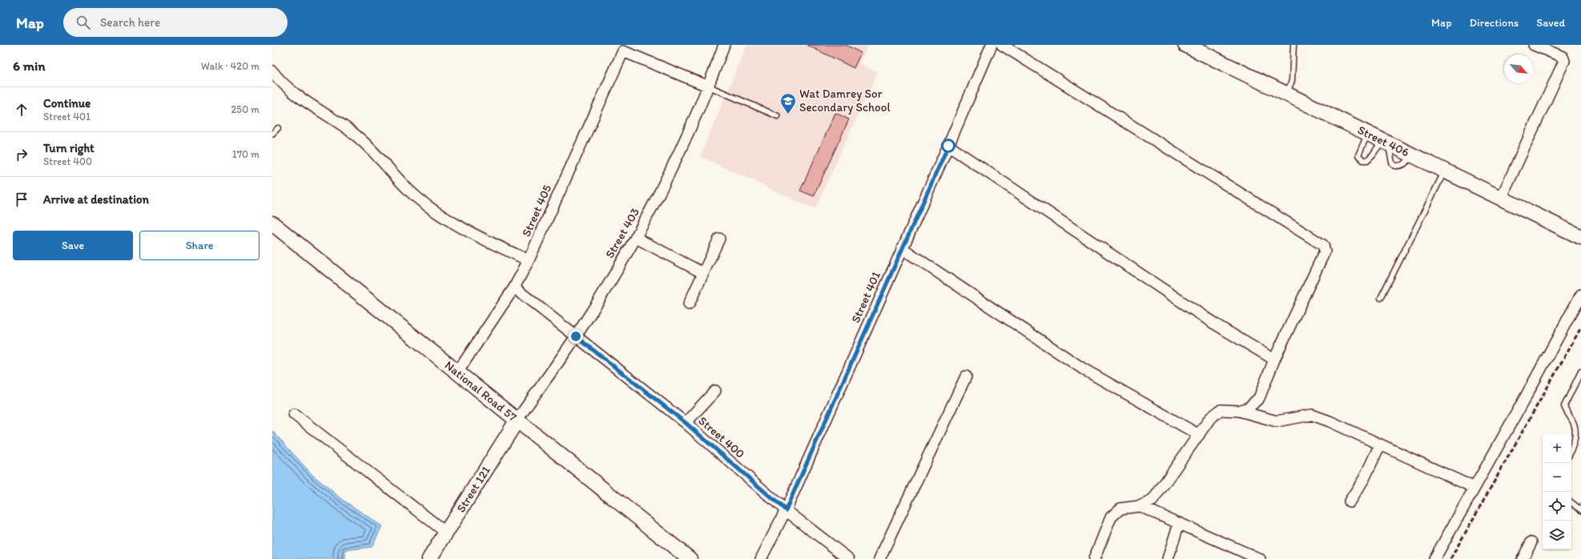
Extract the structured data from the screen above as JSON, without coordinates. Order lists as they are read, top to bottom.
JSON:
{
  "streets": {
    "street": [
      "Street 406",
      "Street 405",
      "Street 403",
      "Street 401",
      "National Road 57",
      "Street 400",
      "Street 121"
    ]
  },
  "crossings": [
    ["Street 405", "National Road 57"],
    ["Street 405", "Street 400"],
    ["Street 403", "National Road 57"],
    ["Street 403", "Street 400"],
    ["Street 403", "Street 121"],
    ["Street 401", "Street 400"],
    ["National Road 57", "Street 121"]
  ],
  "places": {
    "school or university": ["Wat Damrey Sor Secondary School"]
  },
  "north": "bottom right",
  "page": {
    "header": "Map",
    "search": "Search here",
    "nav": ["Map", "Directions", "Saved"],
    "heading": ["6 min", "Walk · 420 m"],
    "list": [
      ["Continue", "Street 401", "250 m"],
      ["Turn right", "Street 400", "170 m"],
      "Arrive at destination"
    ],
    "buttons": ["Save", "Share"],
    "map_buttons": ["+", "−"]
  }
}
